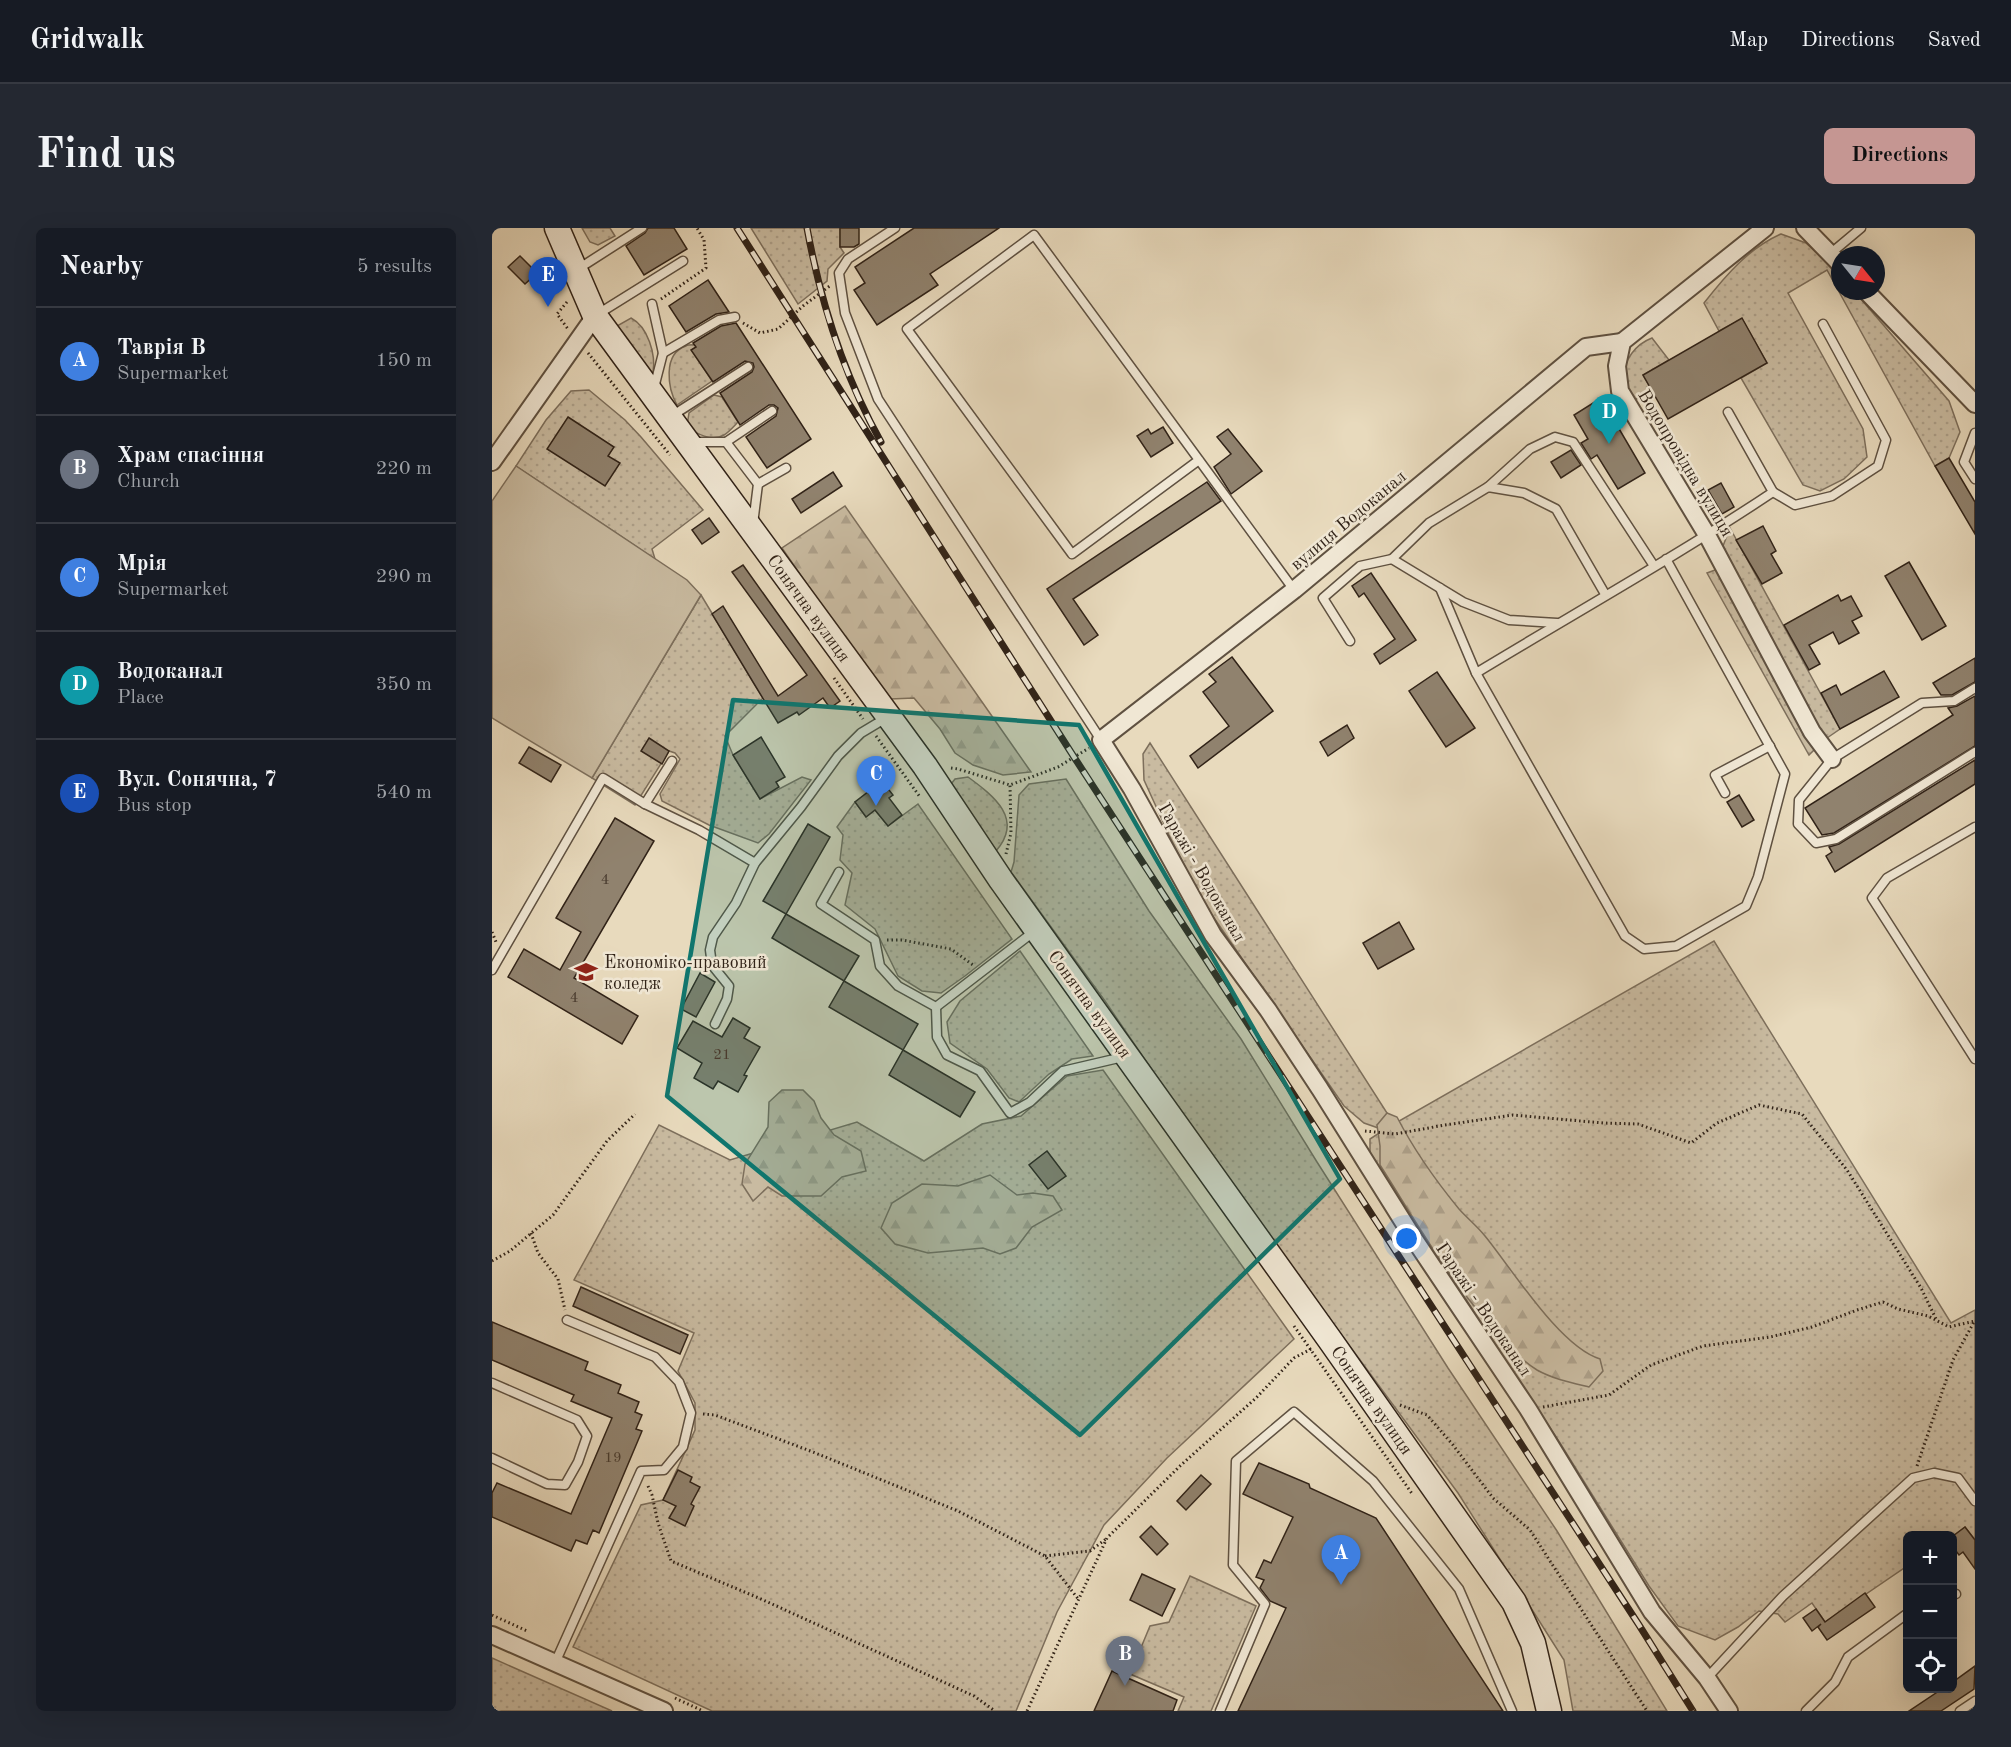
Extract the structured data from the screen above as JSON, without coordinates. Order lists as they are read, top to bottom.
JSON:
{
  "streets": {
    "street": [
      "Водопровідна вулиця",
      "вулиця Водоканал",
      "Сонячна вулиця",
      "Гаражі - Водоканал"
    ]
  },
  "crossings": [
    ["Водопровідна вулиця", "вулиця Водоканал"],
    ["вулиця Водоканал", "Гаражі - Водоканал"]
  ],
  "places": {
    "school or university": ["Економіко-правовий коледж"]
  },
  "house_numbers": [
    "4",
    "4",
    "21",
    "19"
  ],
  "north": "bottom right",
  "page": {
    "header": "Gridwalk",
    "nav": ["Map", "Directions", "Saved"],
    "buttons": "Directions",
    "title": "Find us",
    "heading": ["Nearby", "5 results"],
    "pins": [
      "E",
      "D",
      "C",
      "A",
      "B"
    ],
    "list": [
      {
        "mark": "A",
        "name": "Таврія В",
        "note": "Supermarket",
        "value": "150 m"
      },
      {
        "mark": "B",
        "name": "Храм спасіння",
        "note": "Church",
        "value": "220 m"
      },
      {
        "mark": "C",
        "name": "Мрія",
        "note": "Supermarket",
        "value": "290 m"
      },
      {
        "mark": "D",
        "name": "Водоканал",
        "note": "Place",
        "value": "350 m"
      },
      {
        "mark": "E",
        "name": "Вул. Сонячна, 7",
        "note": "Bus stop",
        "value": "540 m"
      }
    ],
    "map_buttons": ["+", "−"]
  }
}
